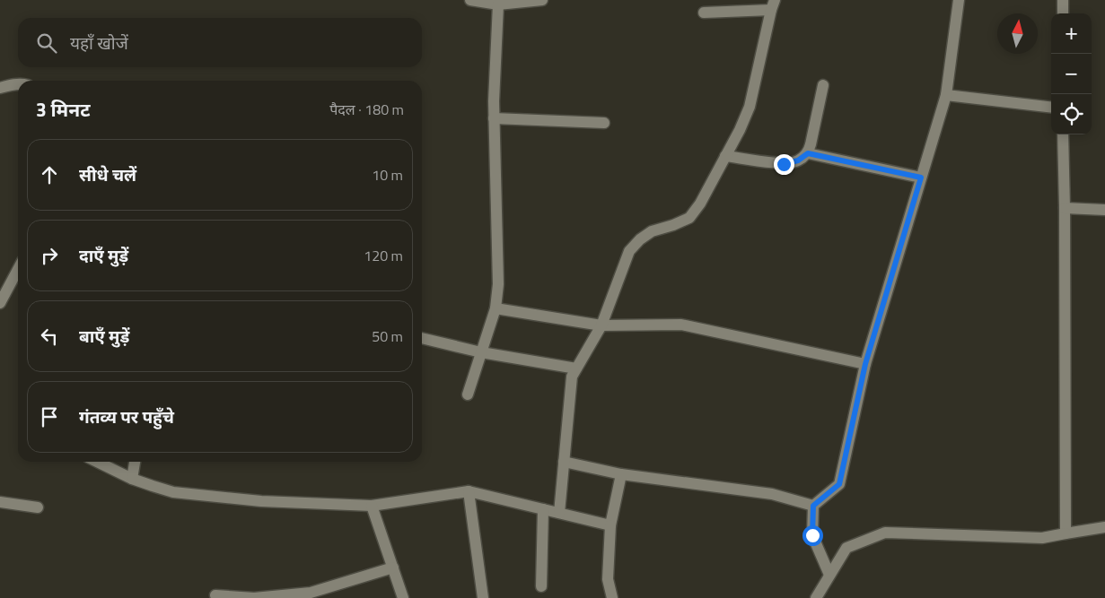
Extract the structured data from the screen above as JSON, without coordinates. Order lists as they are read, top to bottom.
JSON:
{
  "north": "top",
  "page": {
    "map_buttons": ["+", "−"],
    "search": "यहाँ खोजें",
    "heading": ["3 मिनट", "पैदल · 180 m"],
    "list": [
      ["सीधे चलें", "10 m"],
      ["दाएँ मुड़ें", "120 m"],
      ["बाएँ मुड़ें", "50 m"],
      "गंतव्य पर पहुँचे"
    ]
  }
}
